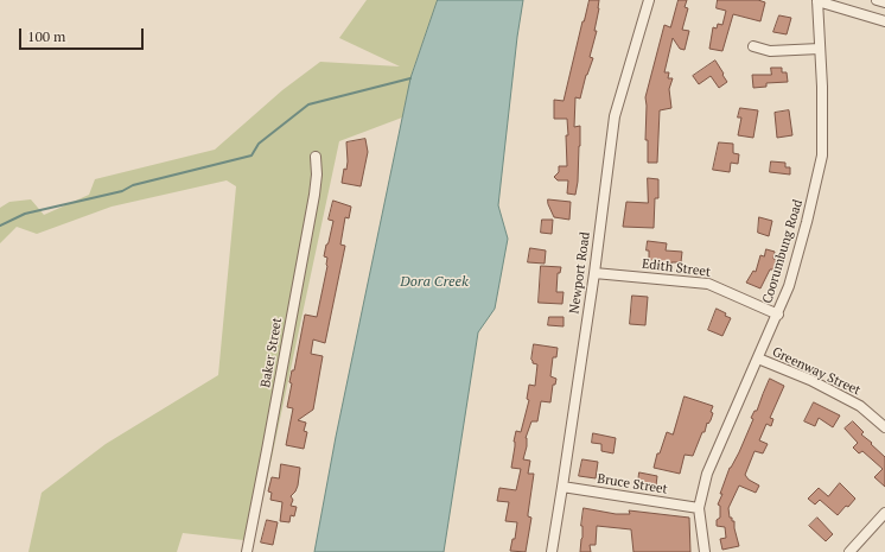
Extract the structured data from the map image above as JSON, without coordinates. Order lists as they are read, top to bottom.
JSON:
{
  "streets": {
    "street": [
      "Coorumbung Road",
      "Edith Street",
      "Newport Road",
      "Baker Street",
      "Greenway Street",
      "Bruce Street"
    ]
  },
  "crossings": [
    ["Coorumbung Road", "Edith Street"],
    ["Coorumbung Road", "Greenway Street"],
    ["Coorumbung Road", "Bruce Street"],
    ["Edith Street", "Newport Road"],
    ["Newport Road", "Bruce Street"]
  ],
  "water": ["Dora Creek"],
  "scale_bar": "100 m"
}
